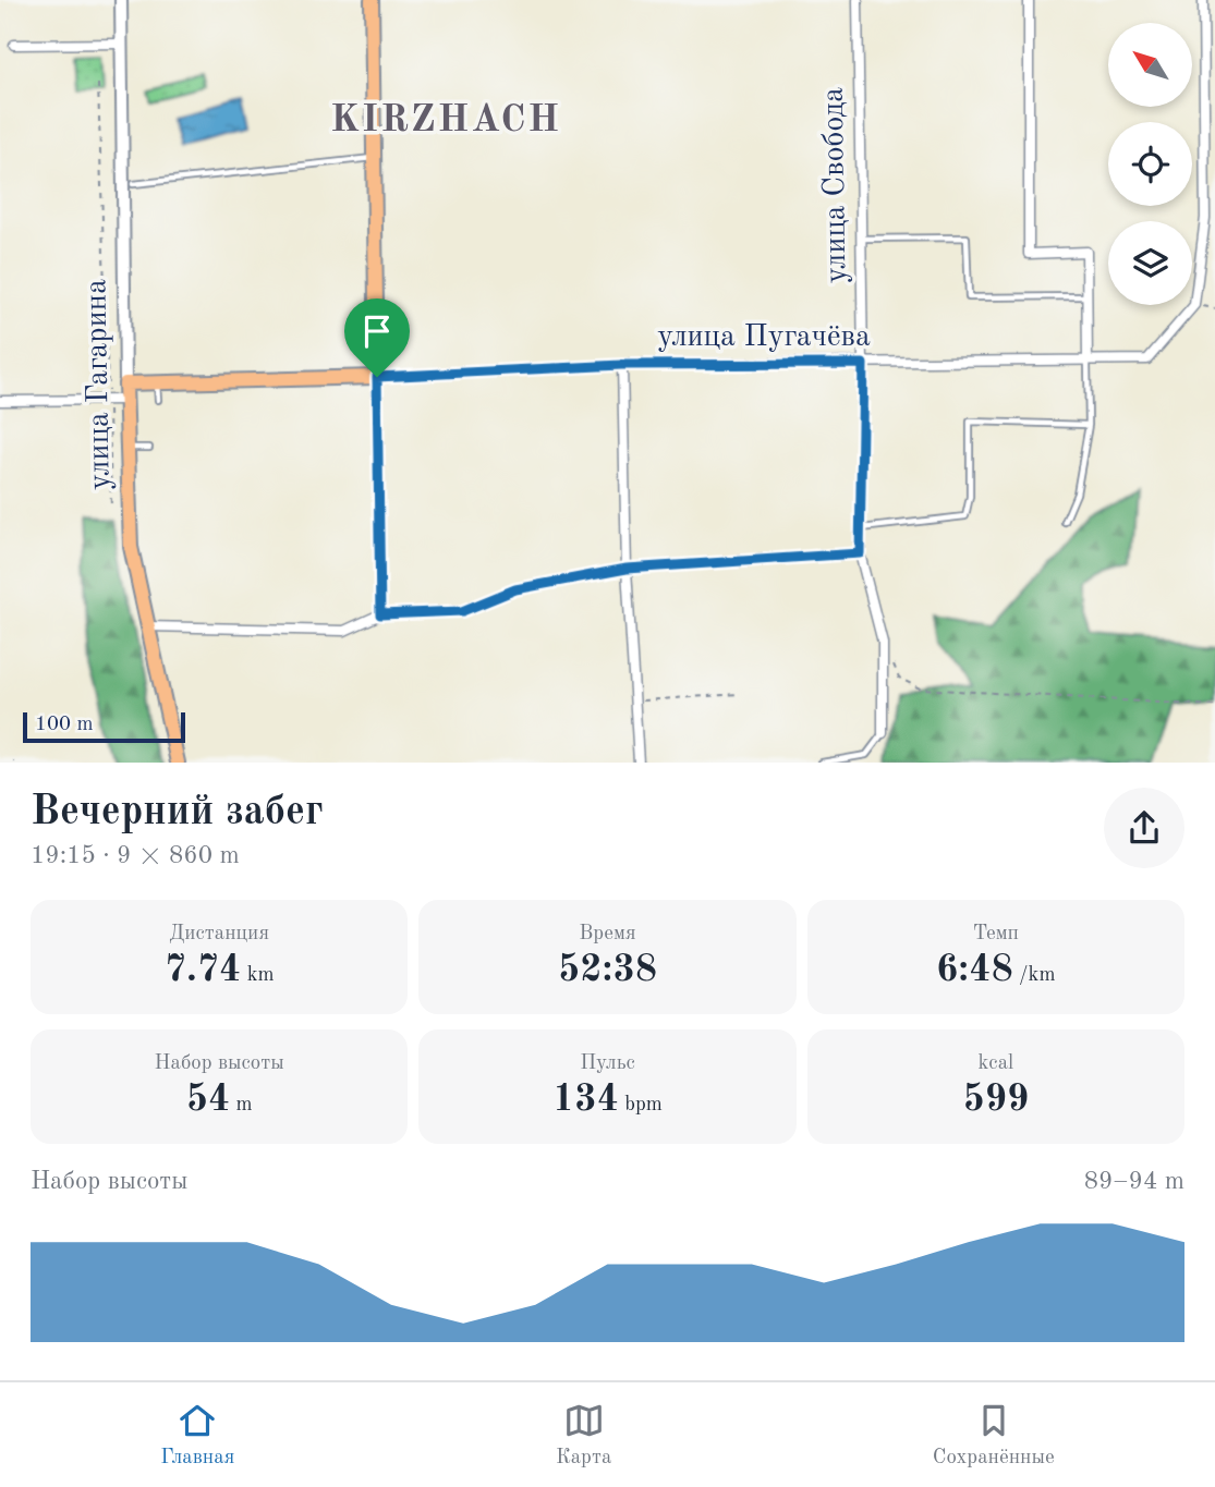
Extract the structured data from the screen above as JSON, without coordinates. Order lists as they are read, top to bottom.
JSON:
{
  "streets": {
    "main road": ["улица Пугачёва", "улица Гагарина"],
    "street": ["улица Свобода"]
  },
  "crossings": [
    ["улица Свобода", "улица Пугачёва"],
    ["улица Пугачёва", "улица Гагарина"]
  ],
  "districts": ["KIRZHACH"],
  "scale_bar": "100 m",
  "north": "top left",
  "page": {
    "scale": "100 m",
    "heading": ["Вечерний забег", "19:15 · 9 × 860 m"],
    "stats": [
      ["Дистанция", "7.74 km"],
      ["Время", "52:38"],
      ["Темп", "6:48 /km"],
      ["Набор высоты", "54 m"],
      ["Пульс", "134 bpm"],
      ["kcal", "599"]
    ],
    "chart": ["Набор высоты", "89–94 m"],
    "tabs": ["Главная", "Карта", "Сохранённые"]
  }
}
